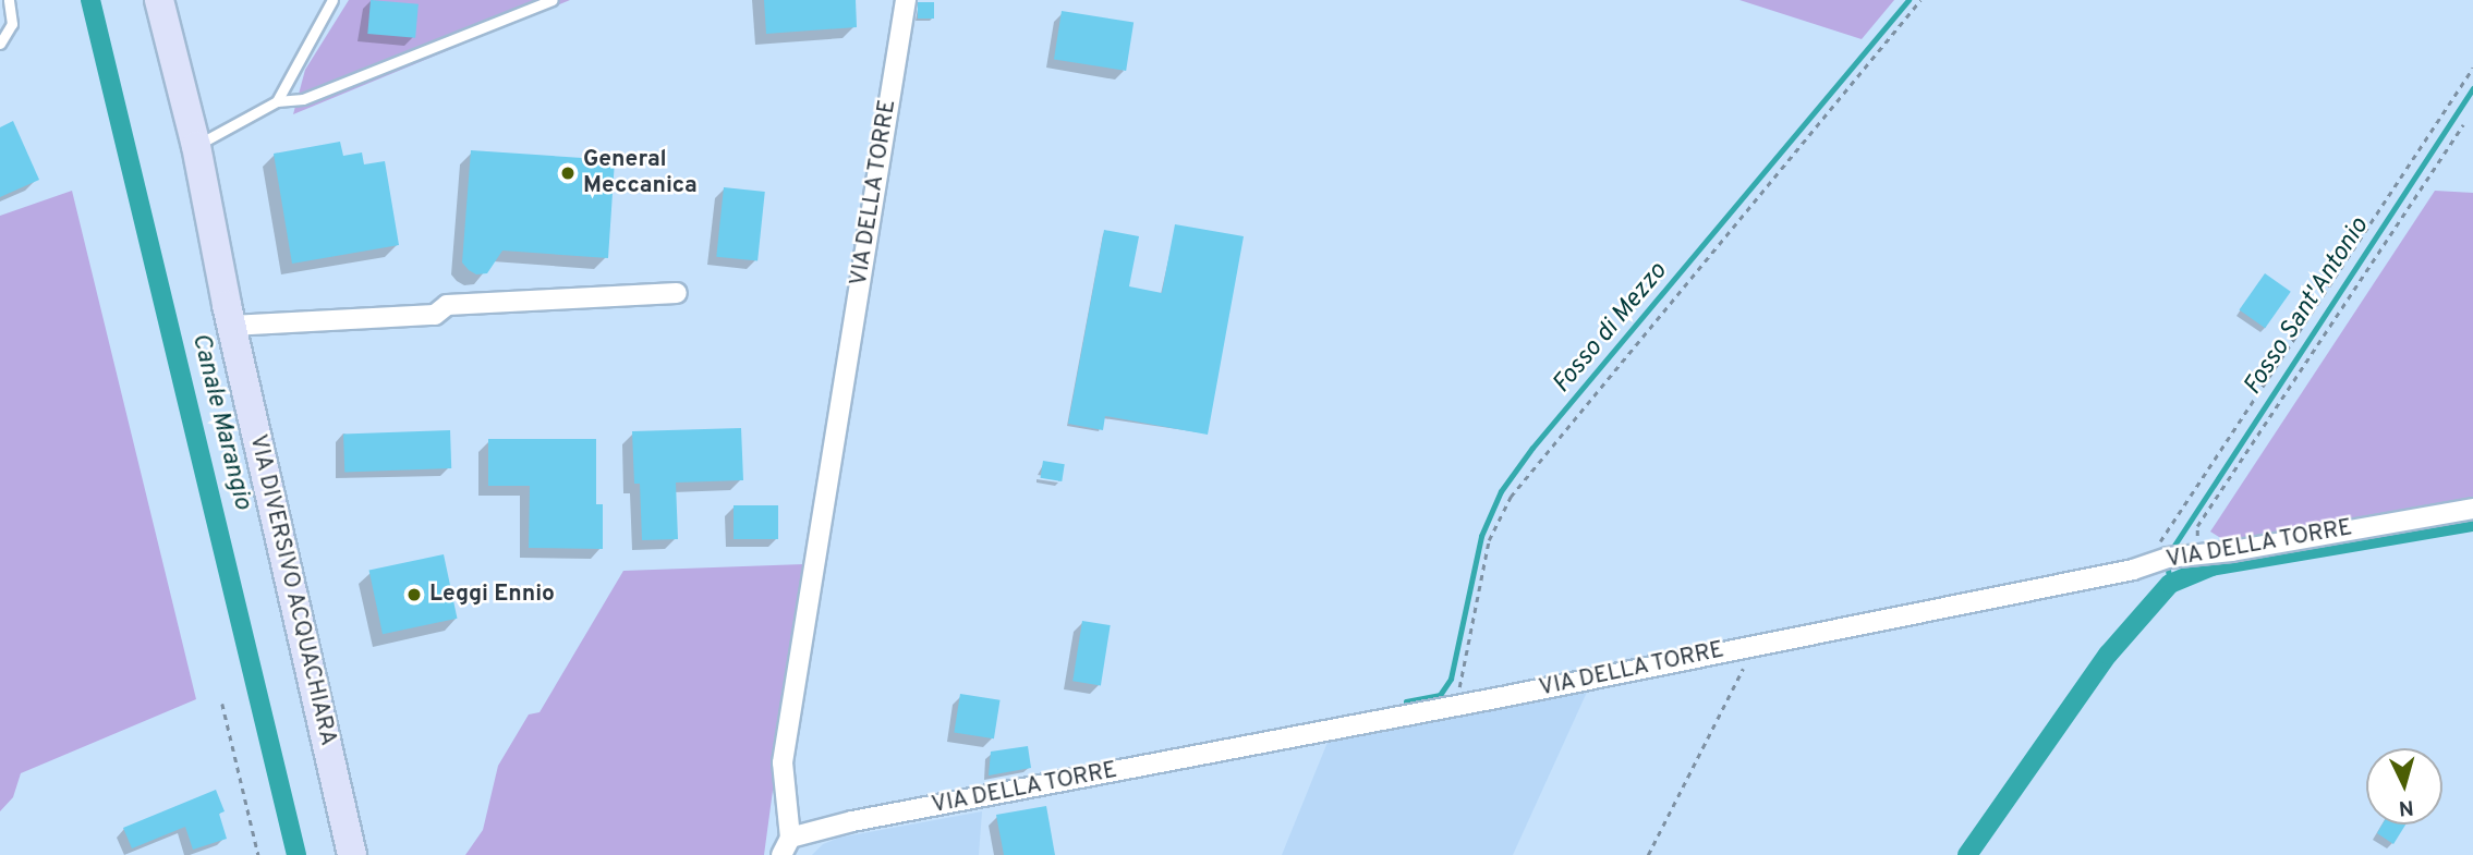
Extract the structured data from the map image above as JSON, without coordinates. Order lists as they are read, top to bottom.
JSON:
{
  "streets": {
    "main road": ["VIA DIVERSIVO ACQUACHIARA"],
    "street": ["VIA DELLA TORRE"]
  },
  "water": ["Fosso Sant'Antonio", "Fosso di Mezzo", "Canale Marangio"],
  "places": ["General Meccanica", "Leggi Ennio"],
  "north": "bottom"
}
